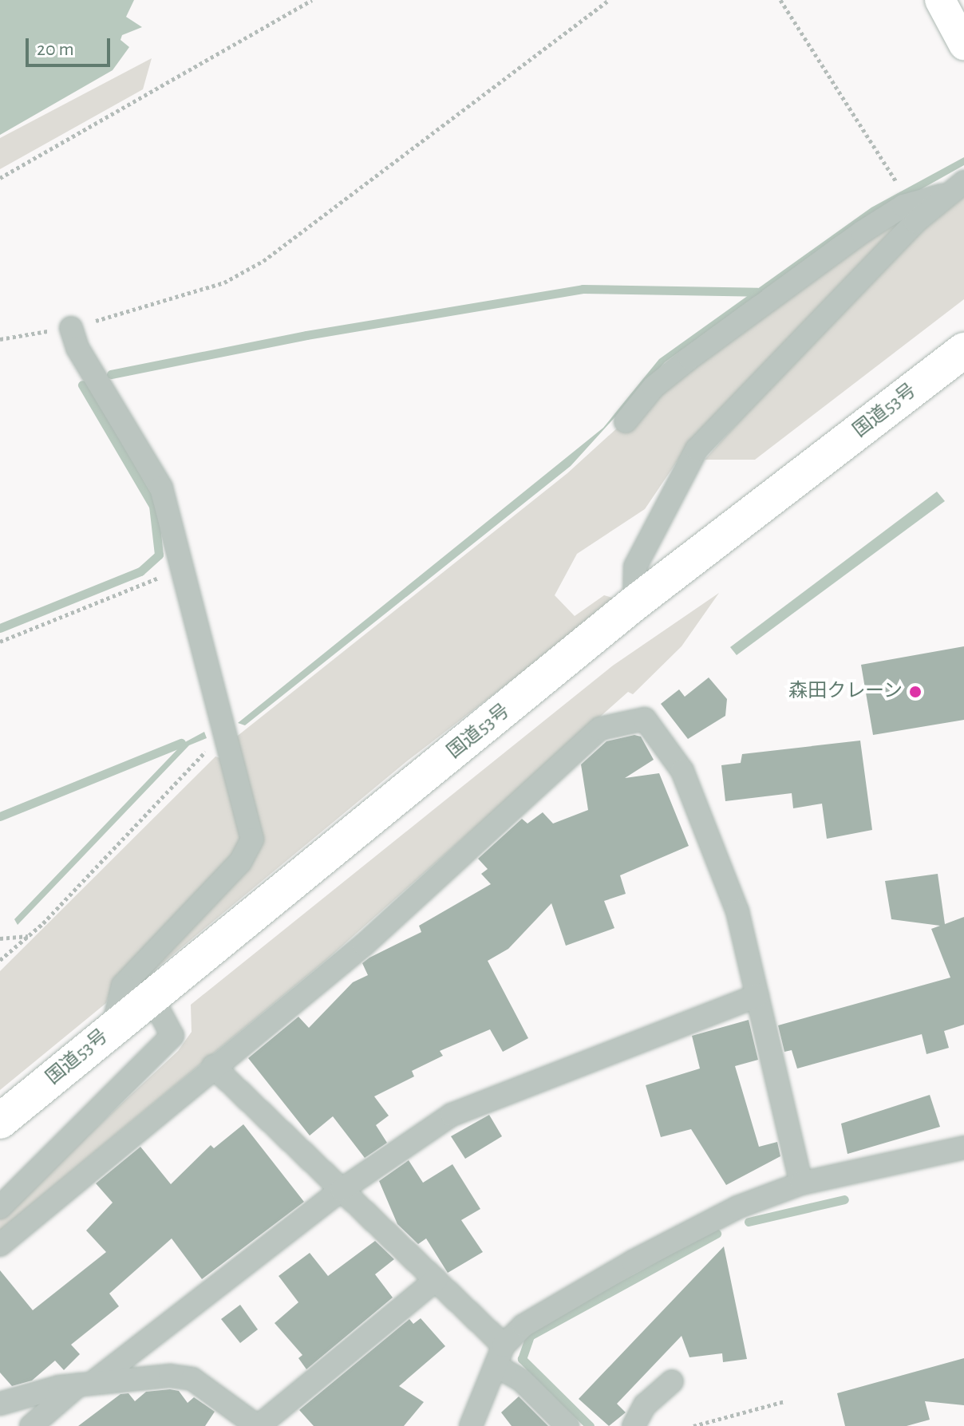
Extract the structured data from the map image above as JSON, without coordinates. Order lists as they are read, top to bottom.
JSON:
{
  "streets": {
    "highway": ["国道53号"]
  },
  "places": ["森田クレーン"],
  "scale_bar": "20 m"
}
